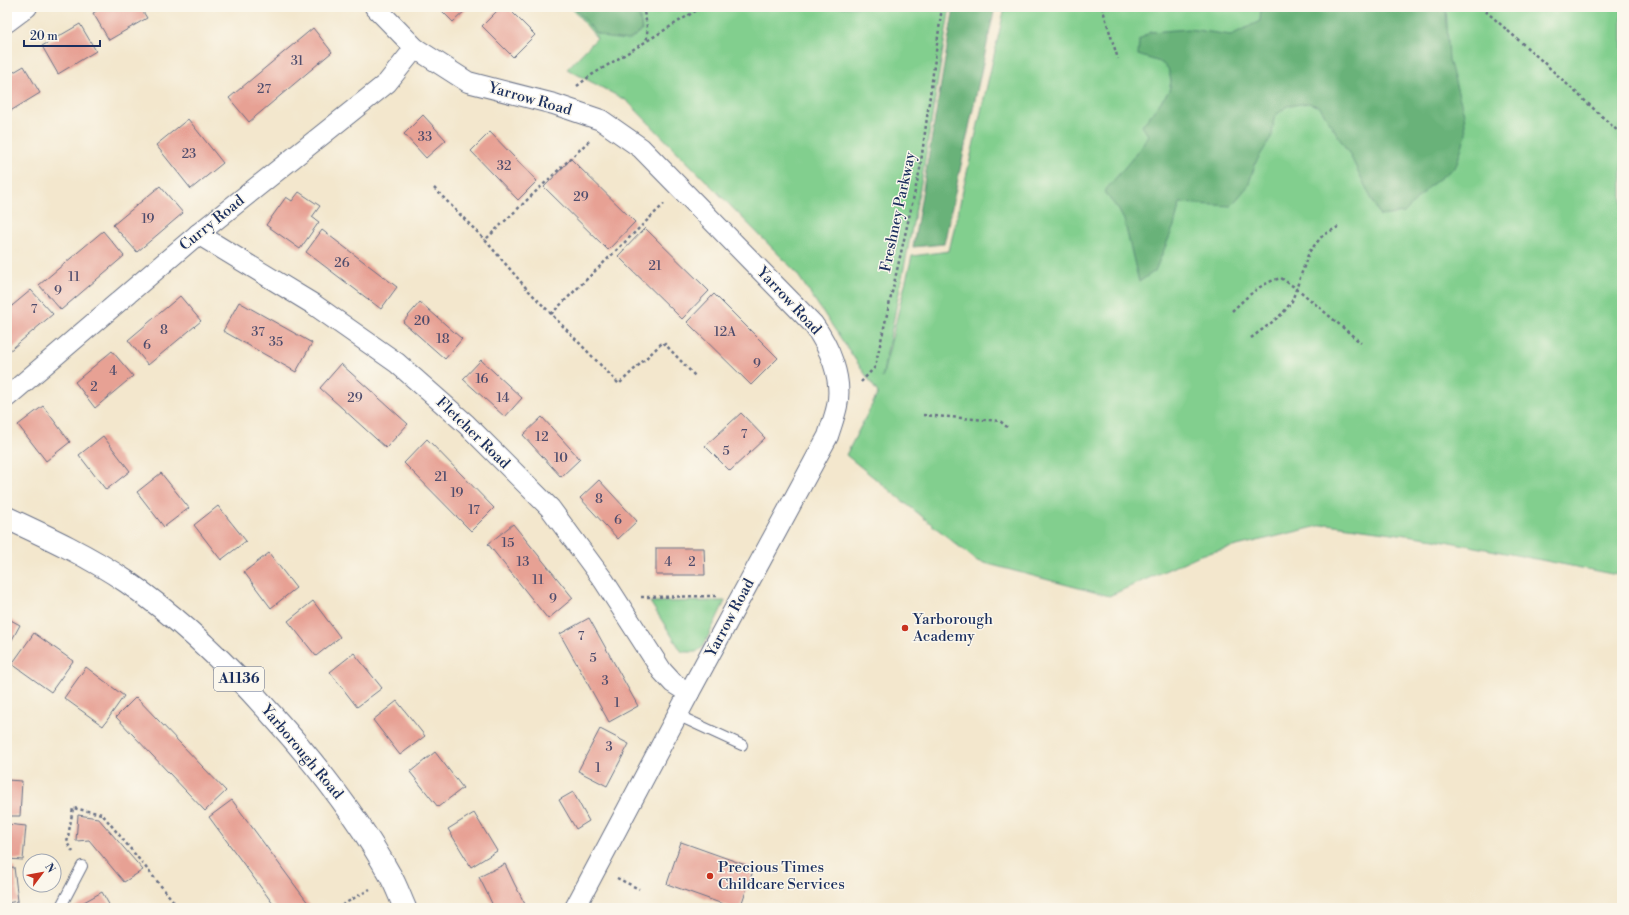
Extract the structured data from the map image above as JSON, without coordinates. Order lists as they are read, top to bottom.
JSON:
{
  "streets": {
    "main road": ["A1136", "Yarborough Road"],
    "street": ["Yarrow Road", "Curry Road", "Fletcher Road"],
    "path": ["Freshney Parkway"]
  },
  "crossings": [
    ["Yarrow Road", "Freshney Parkway"],
    ["Yarrow Road", "Curry Road"],
    ["Yarrow Road", "Fletcher Road"],
    ["Curry Road", "Fletcher Road"]
  ],
  "places": ["Yarborough Academy", "Precious Times Childcare Services"],
  "house_numbers": [
    "31",
    "27",
    "33",
    "23",
    "32",
    "29",
    "19",
    "26",
    "21",
    "11",
    "9",
    "7",
    "20",
    "8",
    "37",
    "12A",
    "18",
    "35",
    "6",
    "9",
    "4",
    "16",
    "2",
    "29",
    "14",
    "7",
    "12",
    "5",
    "10",
    "21",
    "19",
    "8",
    "17",
    "6",
    "15",
    "13",
    "4",
    "2",
    "11",
    "9",
    "7",
    "5",
    "3",
    "1",
    "3",
    "1"
  ],
  "scale_bar": "20 m",
  "north": "top right"
}
